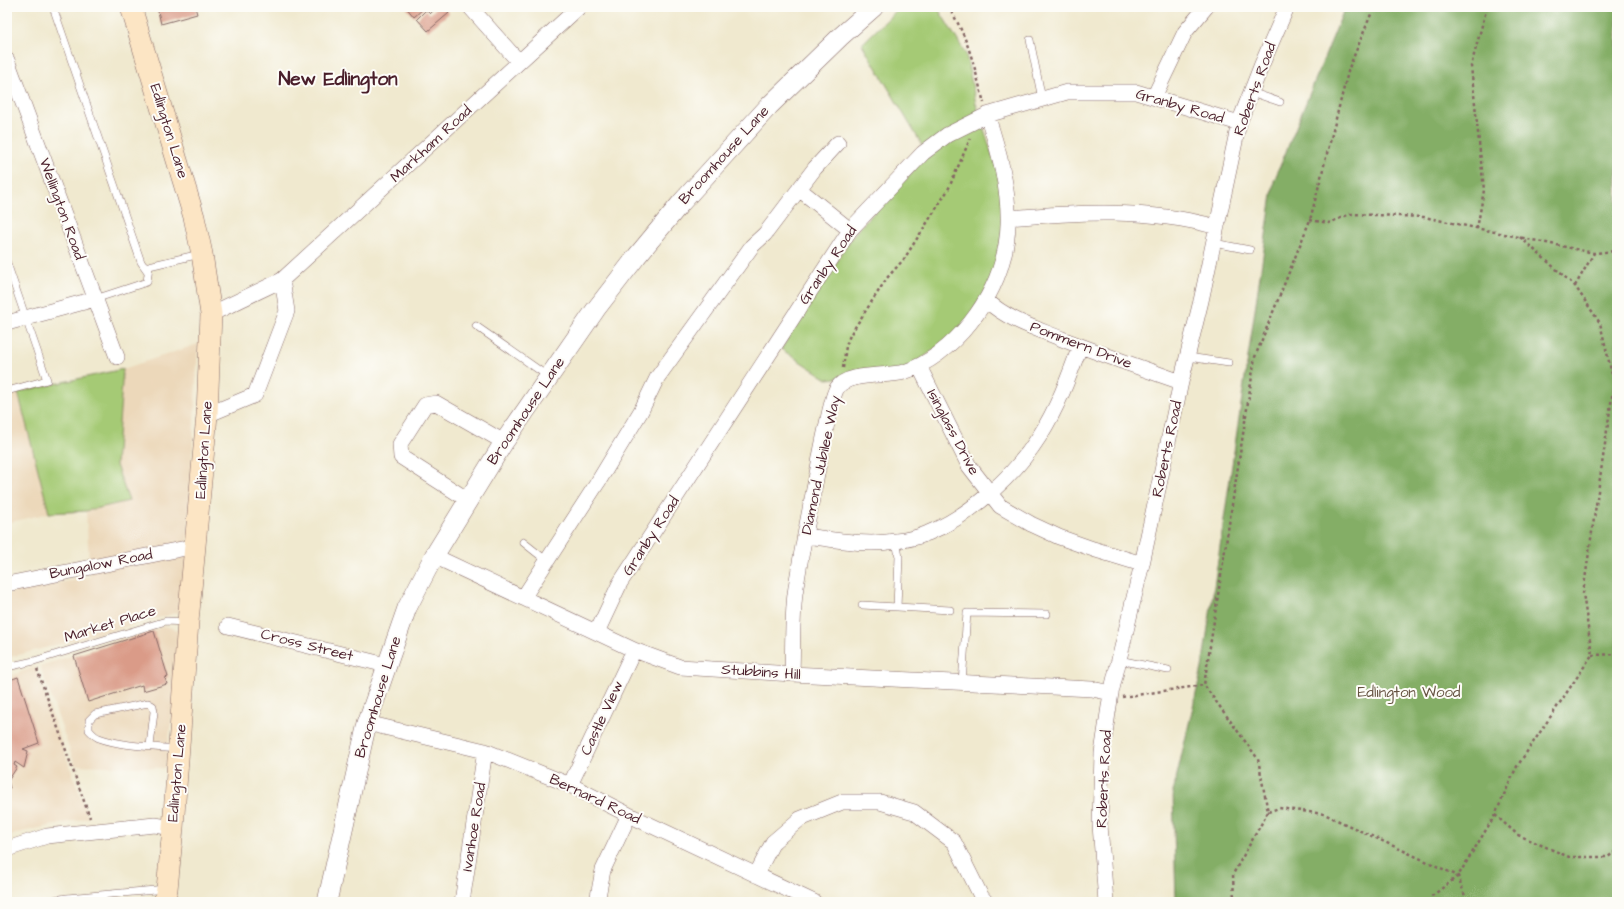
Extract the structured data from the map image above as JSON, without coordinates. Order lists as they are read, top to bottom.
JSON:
{
  "streets": {
    "main road": ["Edlington Lane"],
    "street": [
      "Roberts Road",
      "Granby Road",
      "Markham Road",
      "Broomhouse Lane",
      "Wellington Road",
      "Pommern Drive",
      "Isinglass Drive",
      "Diamond Jubilee Way",
      "Bungalow Road",
      "Cross Street",
      "Stubbins Hill",
      "Castle View",
      "Bernard Road",
      "Ivanhoe Road"
    ],
    "lane": ["Market Place"]
  },
  "crossings": [
    ["Roberts Road", "Granby Road"],
    ["Roberts Road", "Pommern Drive"],
    ["Roberts Road", "Isinglass Drive"],
    ["Roberts Road", "Stubbins Hill"],
    ["Granby Road", "Diamond Jubilee Way"],
    ["Granby Road", "Stubbins Hill"],
    ["Edlington Lane", "Markham Road"],
    ["Edlington Lane", "Bungalow Road"],
    ["Edlington Lane", "Market Place"],
    ["Broomhouse Lane", "Cross Street"],
    ["Broomhouse Lane", "Stubbins Hill"],
    ["Broomhouse Lane", "Bernard Road"],
    ["Pommern Drive", "Diamond Jubilee Way"],
    ["Isinglass Drive", "Diamond Jubilee Way"],
    ["Diamond Jubilee Way", "Stubbins Hill"],
    ["Stubbins Hill", "Castle View"],
    ["Castle View", "Bernard Road"],
    ["Bernard Road", "Ivanhoe Road"]
  ],
  "districts": ["New Edlington"],
  "parks": ["Edlington Wood"]
}
